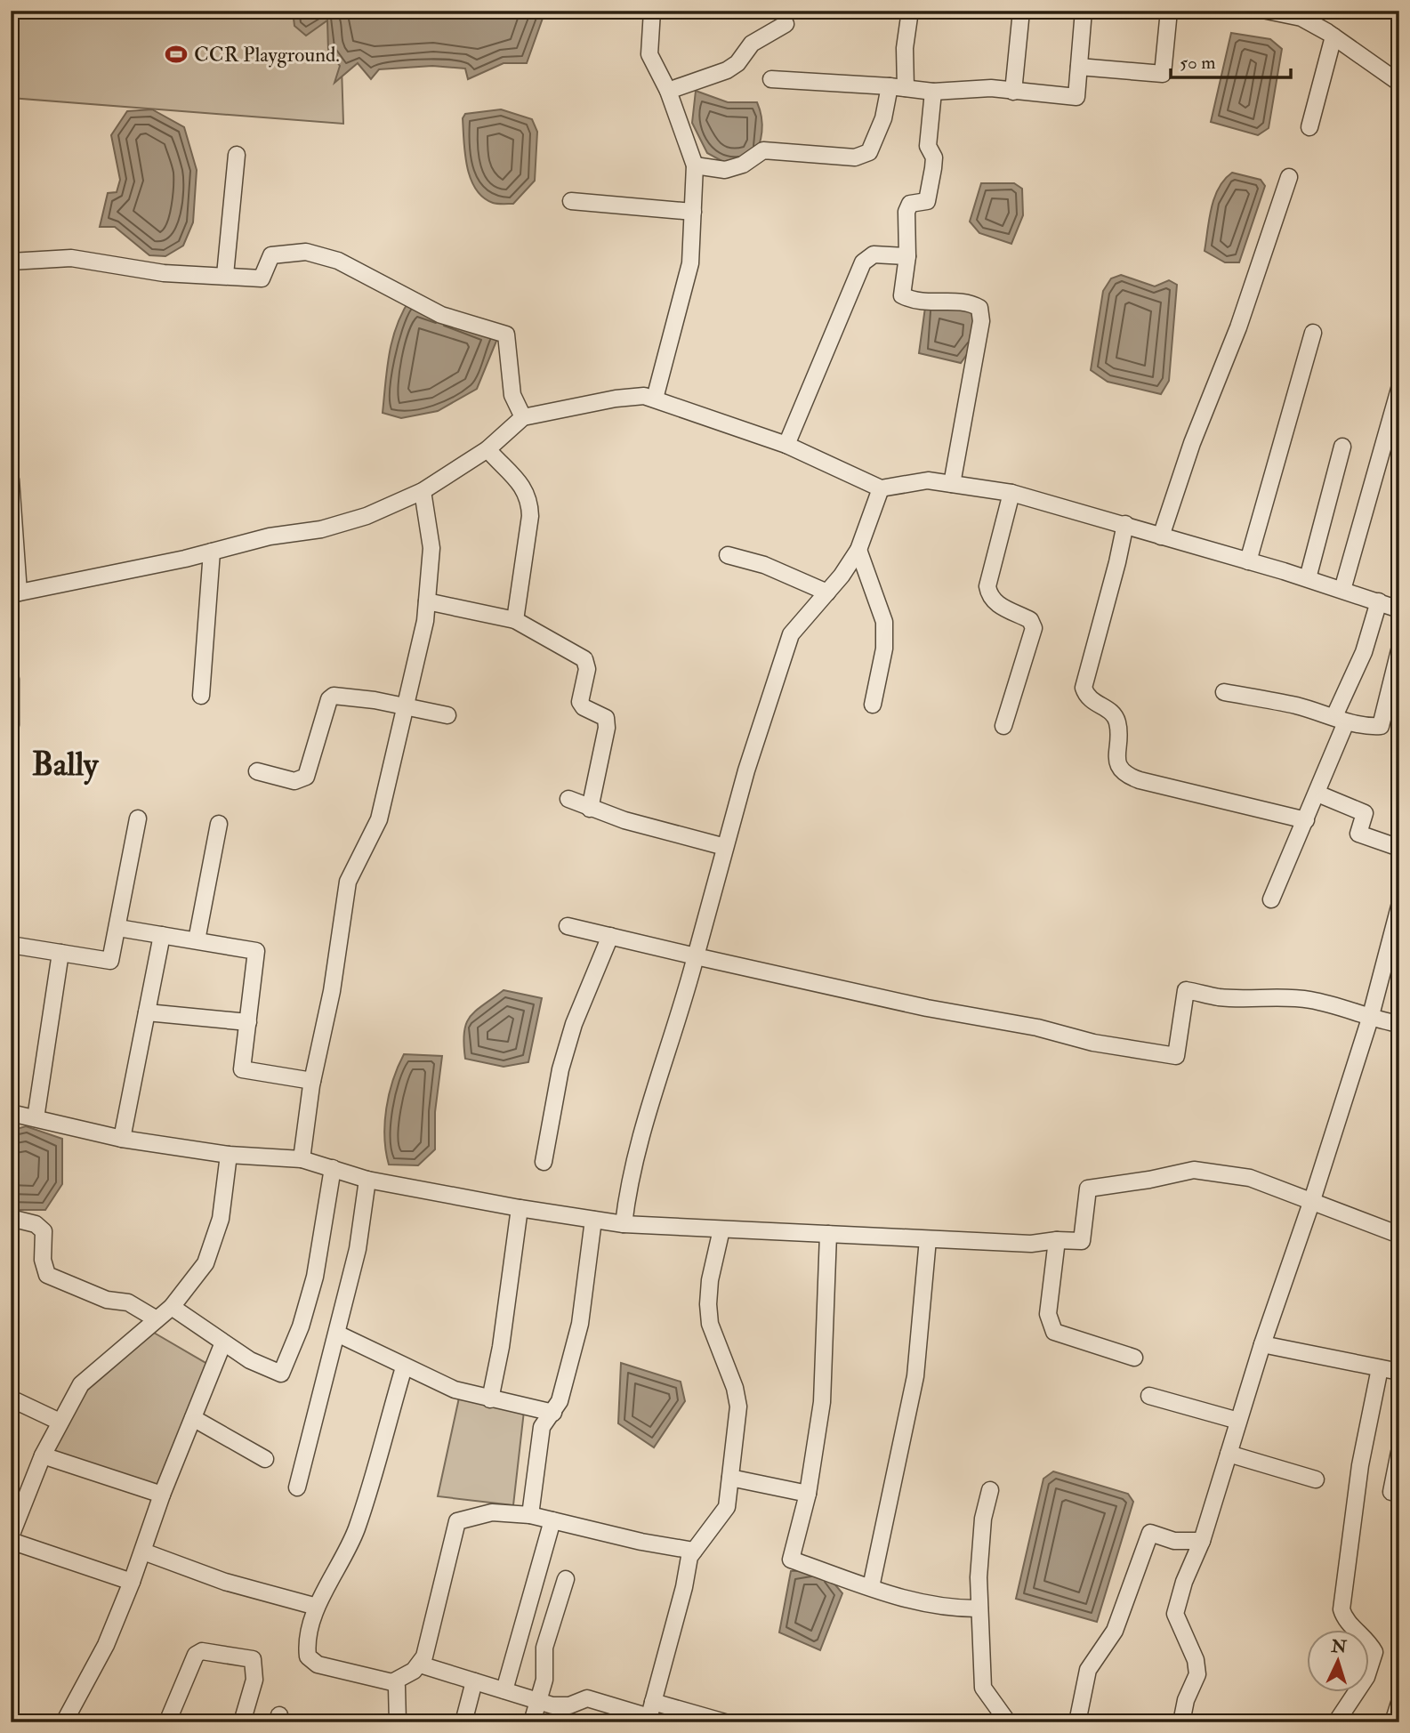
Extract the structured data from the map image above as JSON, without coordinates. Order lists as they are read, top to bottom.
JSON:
{
  "districts": ["Bally"],
  "places": {
    "sports": ["CCR Playground."]
  },
  "scale_bar": "50 m",
  "north": "top"
}
